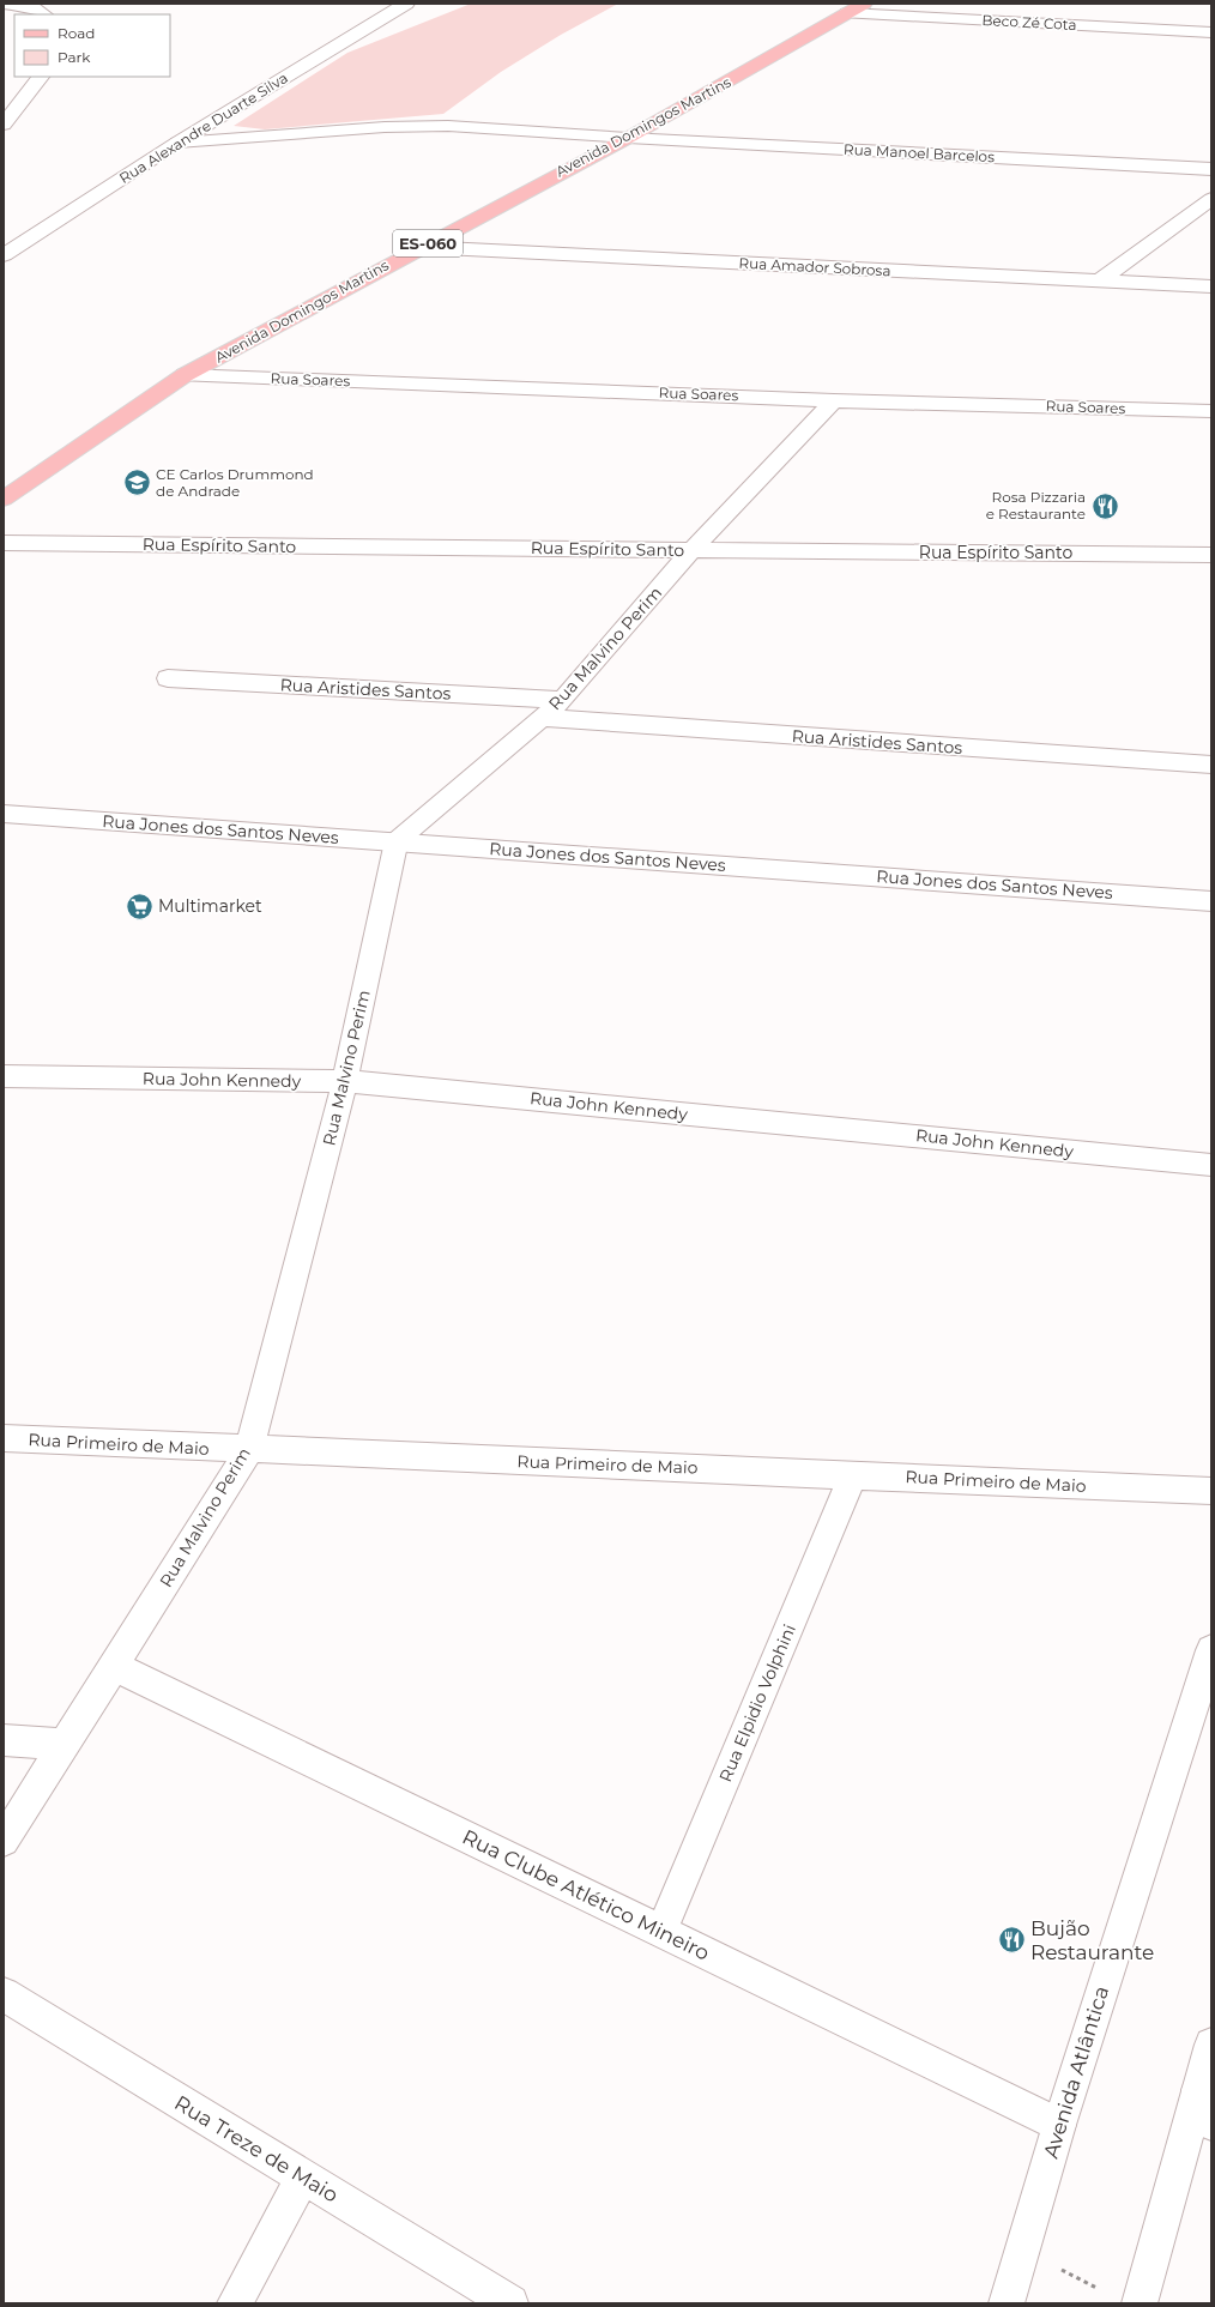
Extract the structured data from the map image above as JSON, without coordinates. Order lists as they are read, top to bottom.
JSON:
{
  "streets": {
    "main road": ["Avenida Domingos Martins", "ES-060"],
    "street": [
      "Beco Zé Cota",
      "Rua Alexandre Duarte Silva",
      "Rua Manoel Barcelos",
      "Rua Amador Sobrosa",
      "Rua Soares",
      "Rua Espírito Santo",
      "Rua Malvino Perim",
      "Rua Aristides Santos",
      "Rua Jones dos Santos Neves",
      "Rua John Kennedy",
      "Rua Primeiro de Maio",
      "Rua Elpidio Volphini",
      "Rua Clube Atlético Mineiro",
      "Avenida Atlântica",
      "Rua Treze de Maio"
    ]
  },
  "crossings": [
    ["Beco Zé Cota", "Avenida Domingos Martins"],
    ["Avenida Domingos Martins", "Rua Manoel Barcelos"],
    ["Avenida Domingos Martins", "Rua Amador Sobrosa"],
    ["Avenida Domingos Martins", "Rua Soares"],
    ["Rua Alexandre Duarte Silva", "Rua Manoel Barcelos"],
    ["Rua Soares", "Rua Malvino Perim"],
    ["Rua Espírito Santo", "Rua Malvino Perim"],
    ["Rua Malvino Perim", "Rua Aristides Santos"],
    ["Rua Malvino Perim", "Rua Jones dos Santos Neves"],
    ["Rua Malvino Perim", "Rua John Kennedy"],
    ["Rua Malvino Perim", "Rua Primeiro de Maio"],
    ["Rua Malvino Perim", "Rua Clube Atlético Mineiro"],
    ["Rua Primeiro de Maio", "Rua Elpidio Volphini"],
    ["Rua Elpidio Volphini", "Rua Clube Atlético Mineiro"],
    ["Rua Clube Atlético Mineiro", "Avenida Atlântica"]
  ],
  "places": {
    "school or university": ["CE Carlos Drummond de Andrade"],
    "restaurant": ["Rosa Pizzaria e Restaurante", "Bujão Restaurante"],
    "supermarket": ["Multimarket"]
  },
  "legend": ["Road", "Park"]
}
